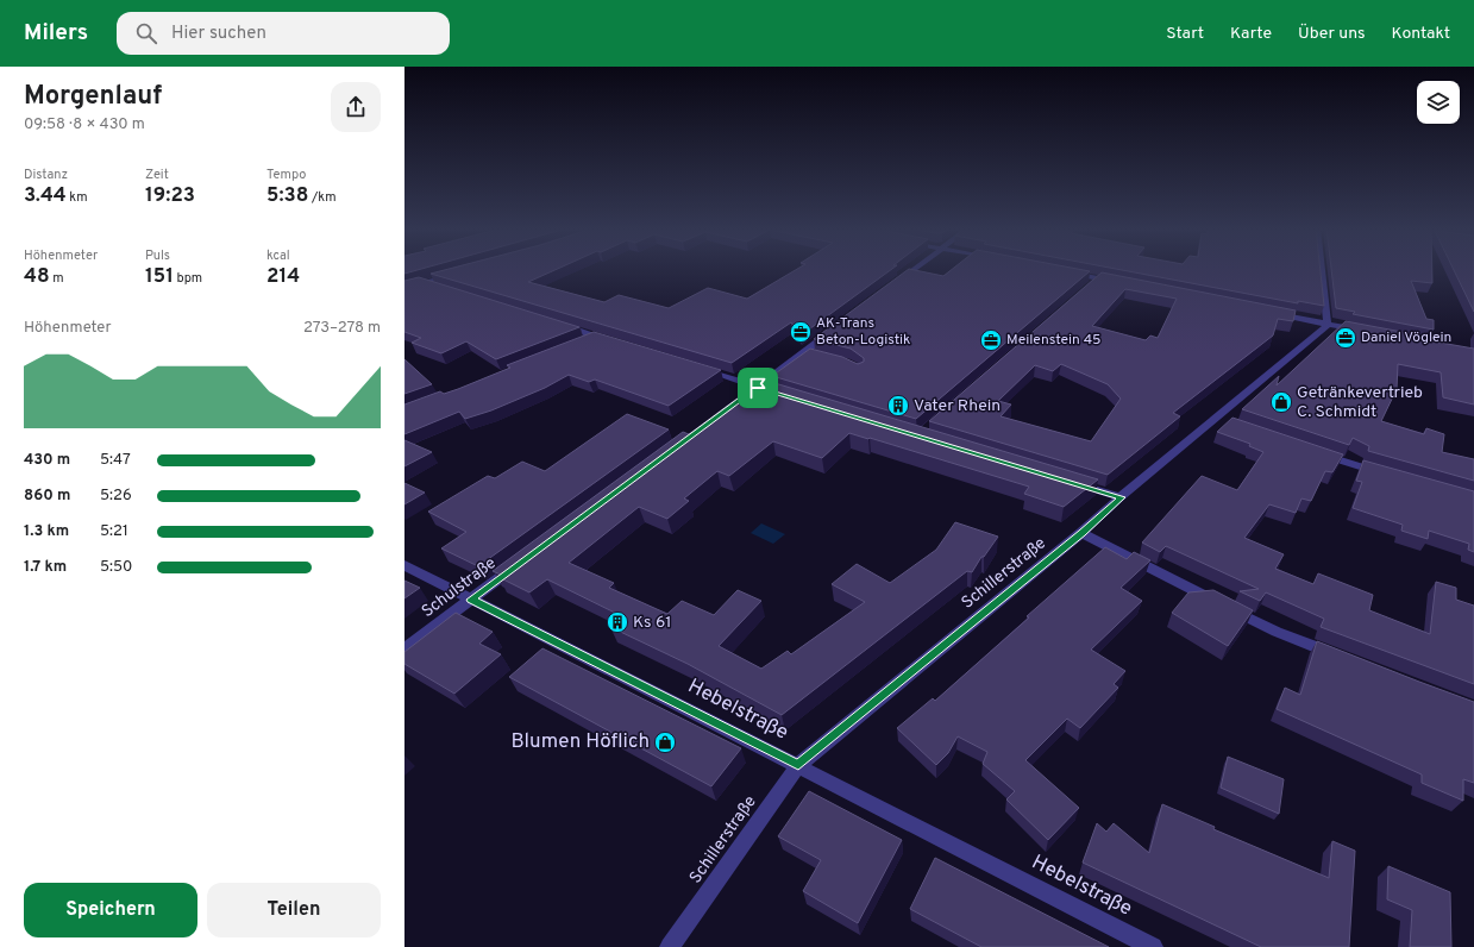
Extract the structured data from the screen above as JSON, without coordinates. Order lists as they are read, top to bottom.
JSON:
{
  "streets": {
    "street": ["Schillerstraße", "Schulstraße", "Hebelstraße"]
  },
  "crossings": [
    ["Schillerstraße", "Hebelstraße"],
    ["Schulstraße", "Hebelstraße"]
  ],
  "places": {
    "office": ["AK-Trans Beton-Logistik", "Daniel Vöglein", "Meilenstein 45"],
    "shop": ["Getränkevertrieb C. Schmidt", "Blumen Höflich"],
    "building": ["Vater Rhein", "Ks 61"]
  },
  "page": {
    "header": "Milers",
    "search": "Hier suchen",
    "nav": [
      "Start",
      "Karte",
      "Über uns",
      "Kontakt"
    ],
    "heading": ["Morgenlauf", "09:58 · 8 × 430 m"],
    "stats": [
      ["Distanz", "3.44 km"],
      ["Zeit", "19:23"],
      ["Tempo", "5:38 /km"],
      ["Höhenmeter", "48 m"],
      ["Puls", "151 bpm"],
      ["kcal", "214"]
    ],
    "chart": ["Höhenmeter", "273–278 m"],
    "list": [
      {
        "name": "430 m",
        "note": "5:47"
      },
      {
        "name": "860 m",
        "note": "5:26"
      },
      {
        "name": "1.3 km",
        "note": "5:21"
      },
      {
        "name": "1.7 km",
        "note": "5:50"
      }
    ],
    "buttons": ["Speichern", "Teilen"]
  }
}
